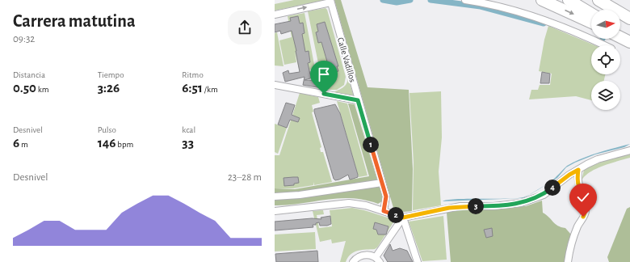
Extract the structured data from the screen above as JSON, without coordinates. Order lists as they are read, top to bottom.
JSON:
{
  "streets": {
    "street": ["Calle Vadillos"]
  },
  "north": "right",
  "page": {
    "heading": ["Carrera matutina", "09:32"],
    "stats": [
      ["Distancia", "0.50 km"],
      ["Tiempo", "3:26"],
      ["Ritmo", "6:51 /km"],
      ["Desnivel", "6 m"],
      ["Pulso", "146 bpm"],
      ["kcal", "33"]
    ],
    "pins": [
      "1",
      "4",
      "3",
      "2"
    ],
    "chart": ["Desnivel", "23–28 m"]
  }
}
